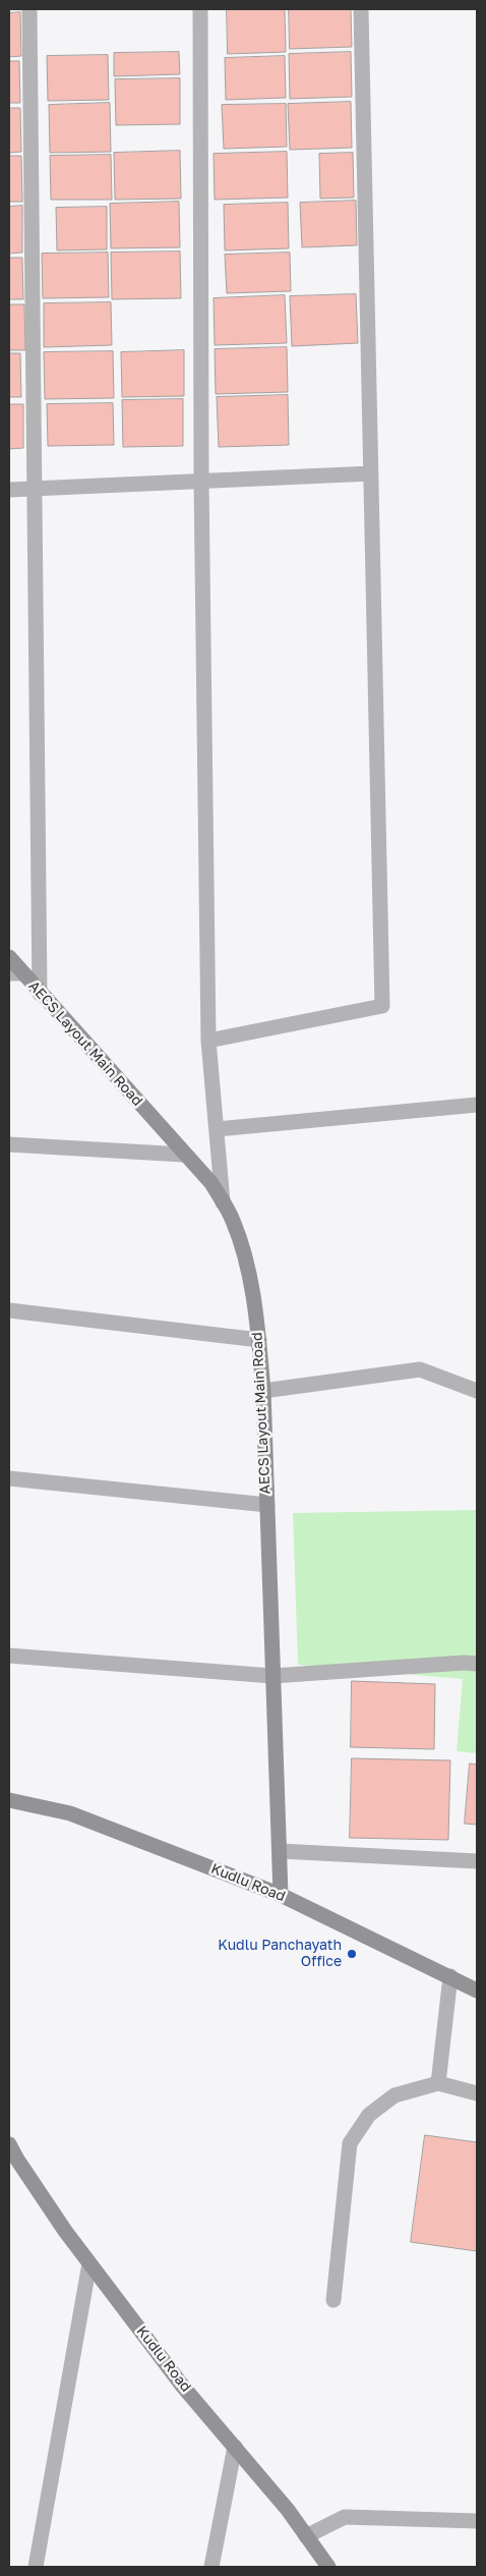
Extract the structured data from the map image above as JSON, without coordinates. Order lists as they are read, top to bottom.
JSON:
{
  "streets": {
    "street": ["AECS Layout Main Road", "Kudlu Road"]
  },
  "crossings": [
    ["AECS Layout Main Road", "Kudlu Road"]
  ],
  "places": ["Kudlu Panchayath Office"]
}
